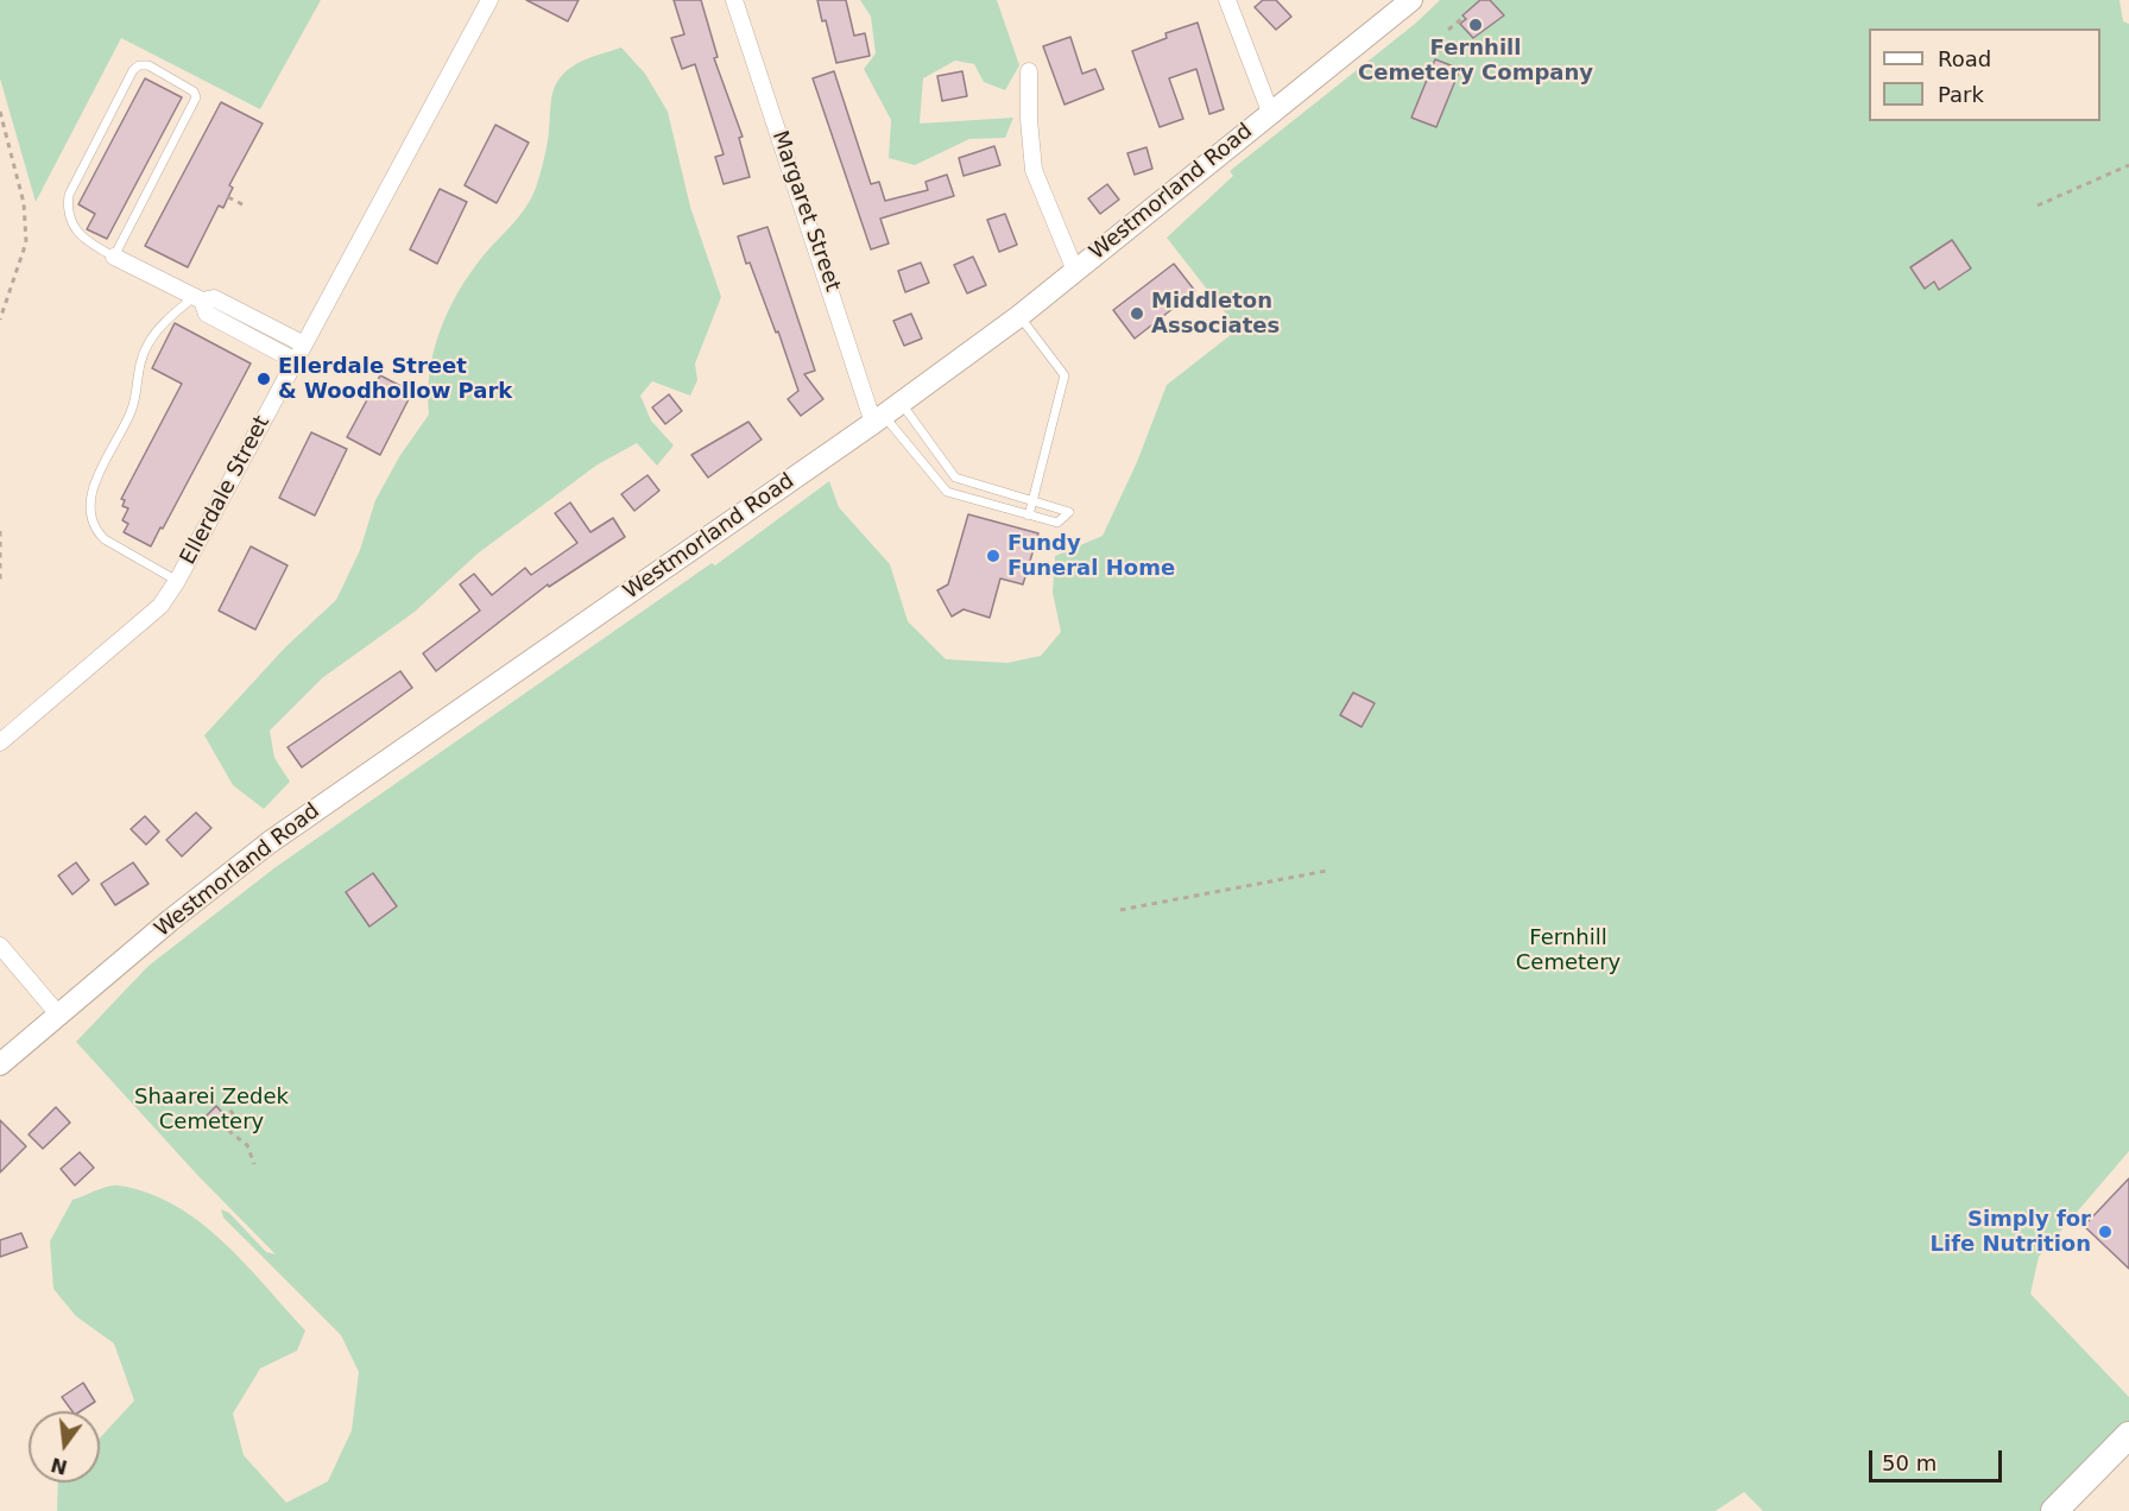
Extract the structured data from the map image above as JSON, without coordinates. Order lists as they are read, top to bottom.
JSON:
{
  "streets": {
    "street": ["Westmorland Road", "Margaret Street", "Ellerdale Street"]
  },
  "crossings": [
    ["Westmorland Road", "Margaret Street"]
  ],
  "parks": ["Fernhill Cemetery", "Shaarei Zedek Cemetery"],
  "places": [
    "Fernhill Cemetery Company",
    "Middleton Associates",
    "Ellerdale Street & Woodhollow Park",
    "Fundy Funeral Home",
    "Simply for Life Nutrition"
  ],
  "legend": ["Road", "Park"],
  "scale_bar": "50 m",
  "north": "bottom"
}
